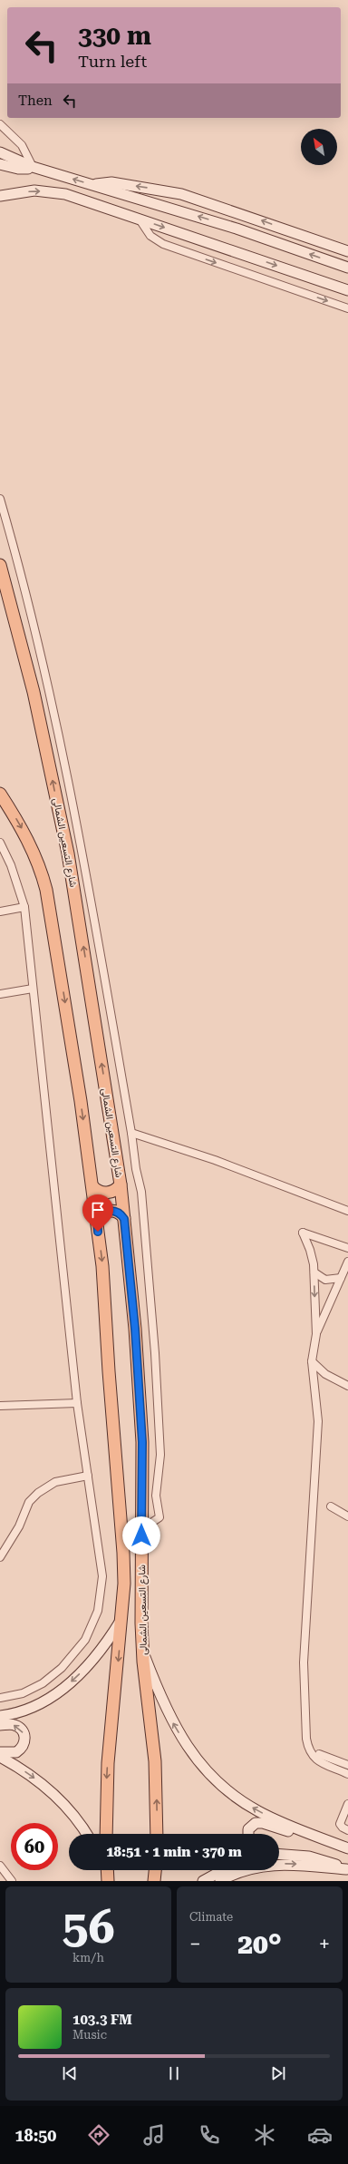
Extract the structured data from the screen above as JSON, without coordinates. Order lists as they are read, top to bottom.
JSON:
{
  "streets": {
    "main road": ["شارع التسعين الشمالى"]
  },
  "north": "top left",
  "page": {
    "turn": ["330 m", "Turn left"],
    "then": "Then",
    "limit": "60",
    "trip": "18:51 · 1 min · 370 m",
    "tile": [
      ["56", "km/h"],
      "Climate"
    ],
    "heat": ["−", "20°", "+"],
    "song": ["103.3 FM", "Music"],
    "tabs": "18:50"
  }
}
